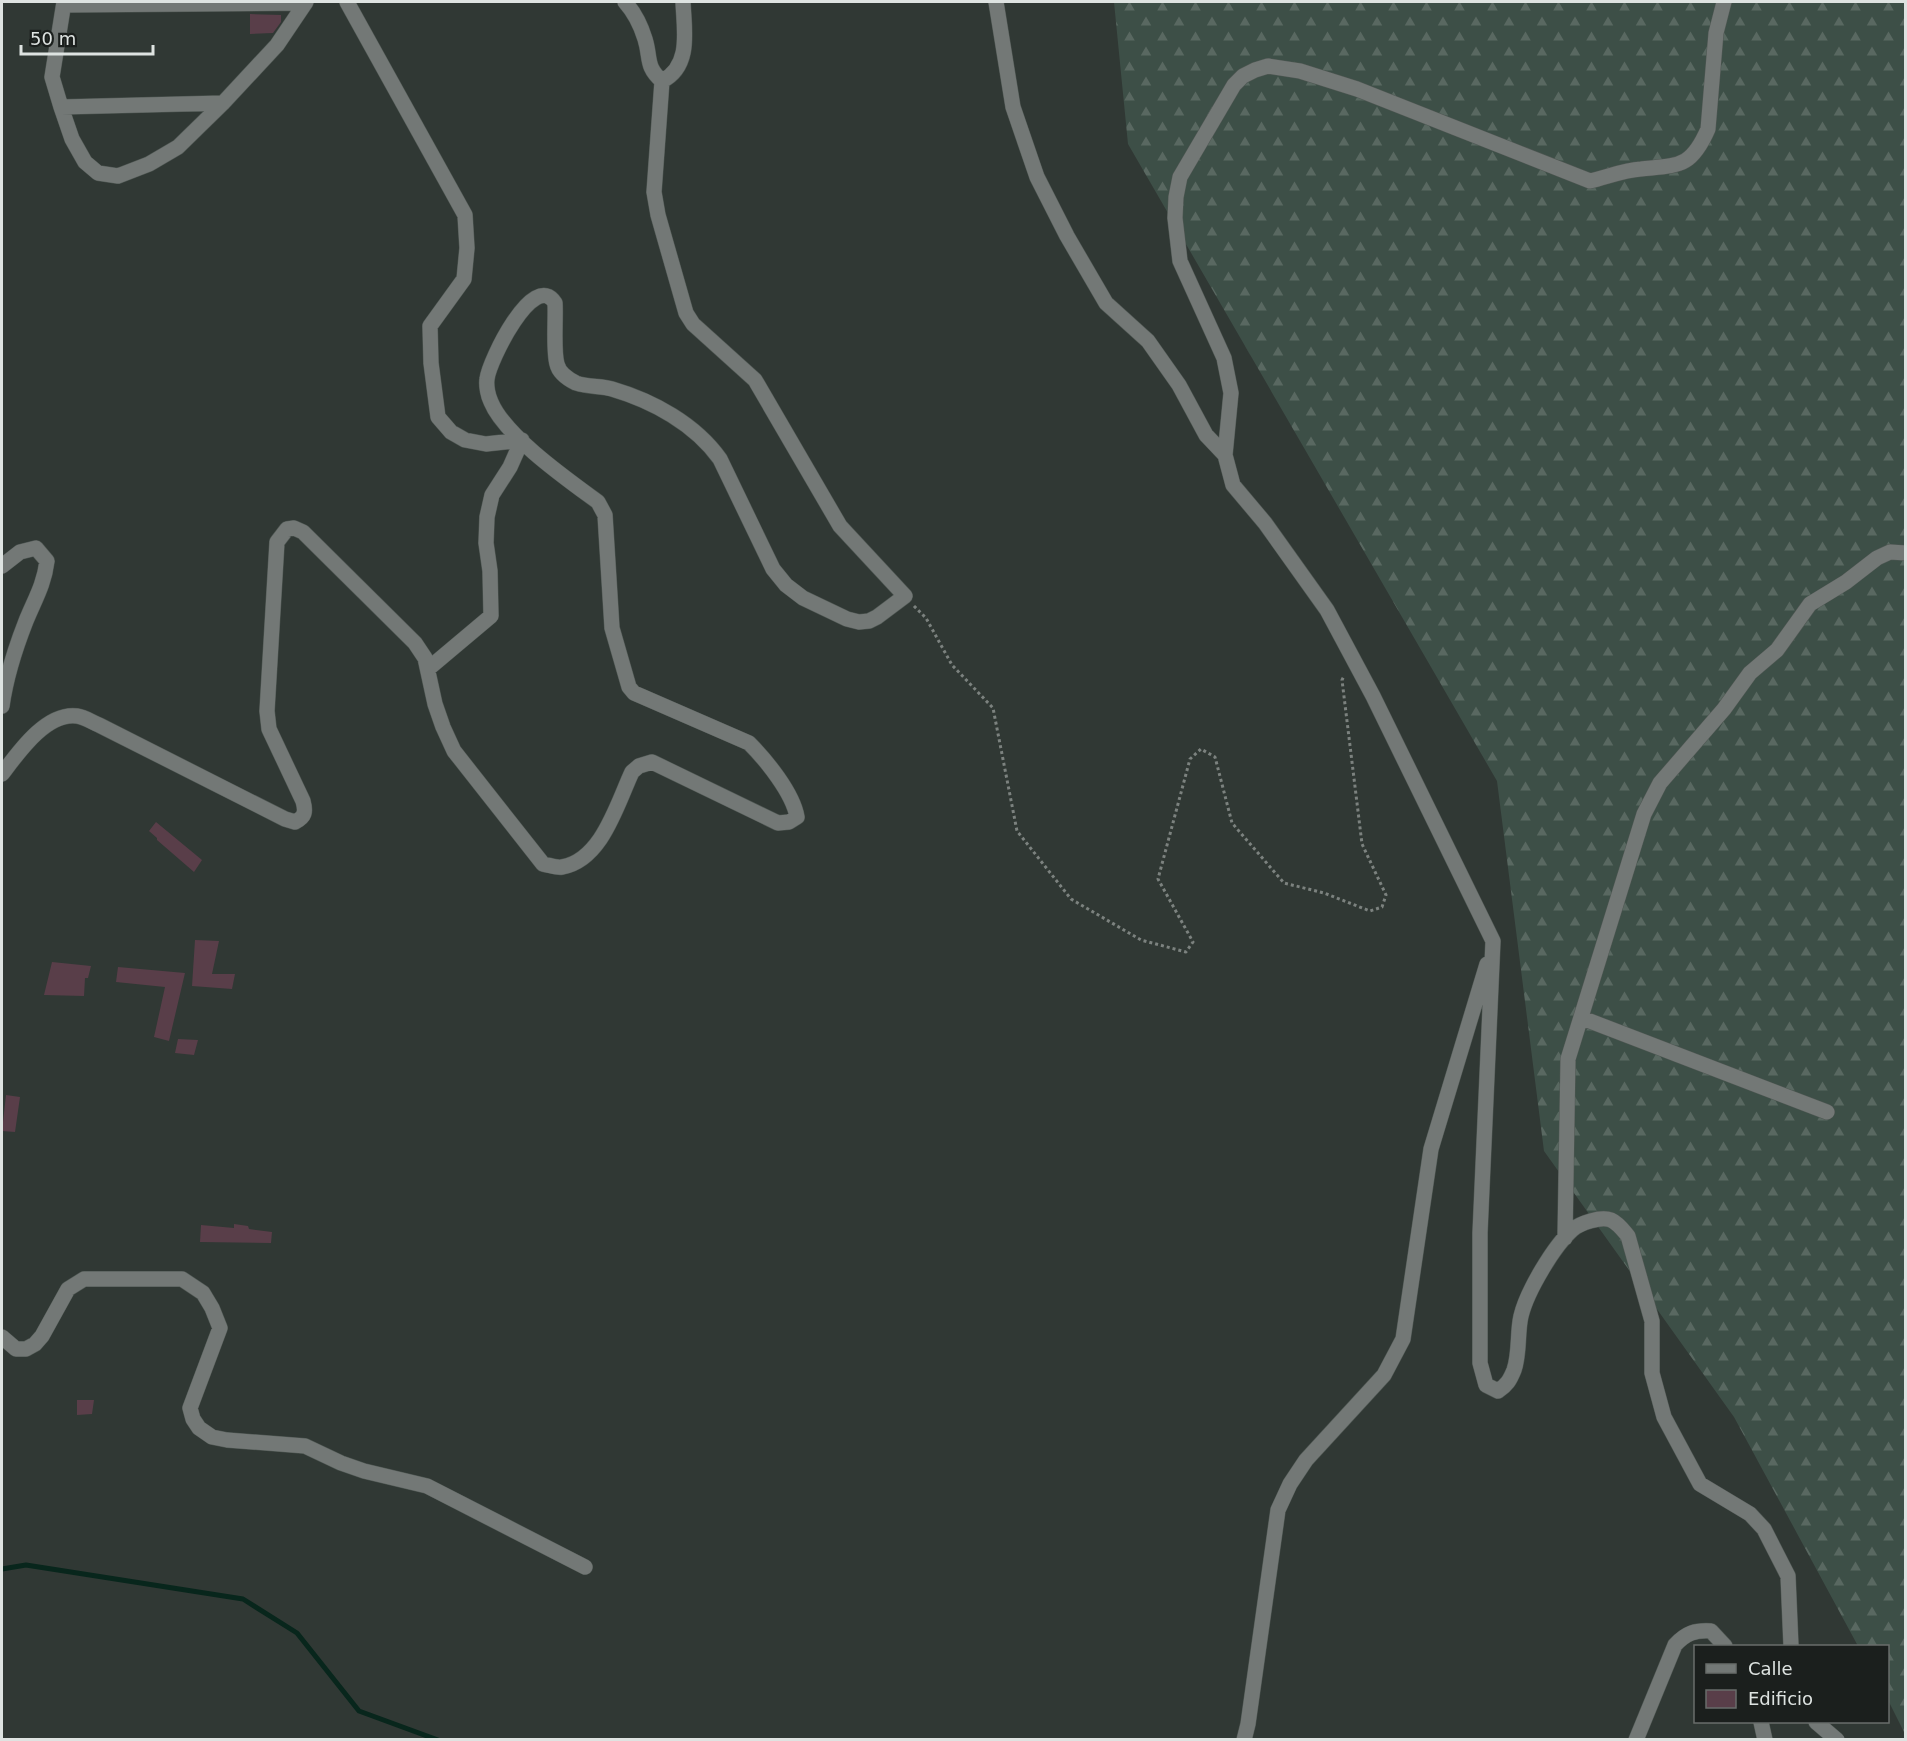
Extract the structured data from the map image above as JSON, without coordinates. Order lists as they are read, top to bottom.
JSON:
{
  "legend": ["Calle", "Edificio"],
  "scale_bar": "50 m"
}
